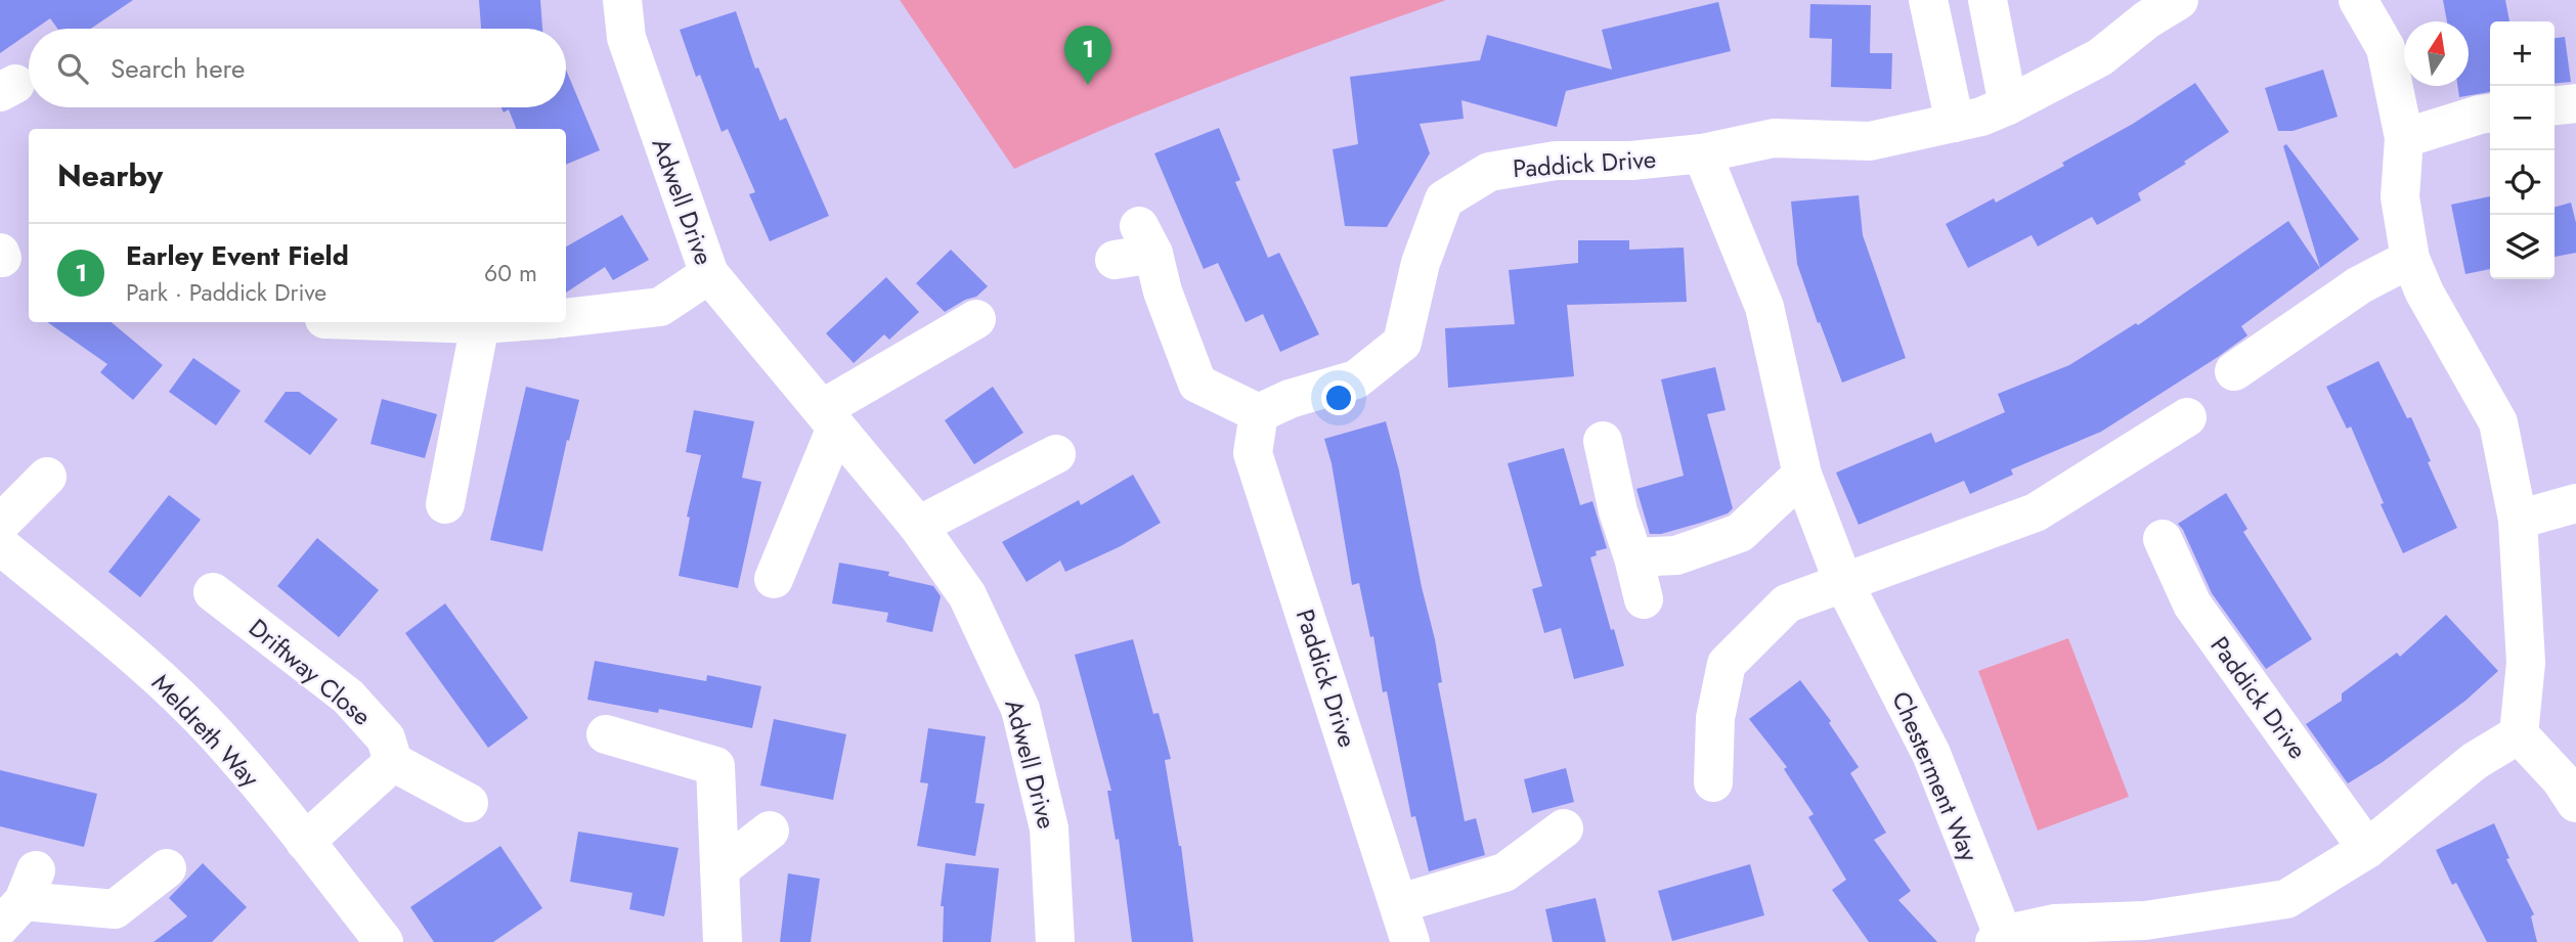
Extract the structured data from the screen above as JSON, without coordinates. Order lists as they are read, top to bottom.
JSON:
{
  "streets": {
    "street": [
      "Paddick Drive",
      "Adwell Drive",
      "Driftway Close",
      "Meldreth Way",
      "Chesterment Way"
    ]
  },
  "crossings": [
    ["Paddick Drive", "Chesterment Way"]
  ],
  "north": "top",
  "page": {
    "map_buttons": ["+", "−"],
    "pins": "1",
    "search": "Search here",
    "heading": "Nearby",
    "list": [
      {
        "mark": "1",
        "name": "Earley Event Field",
        "note": "Park · Paddick Drive",
        "value": "60 m"
      }
    ]
  }
}
